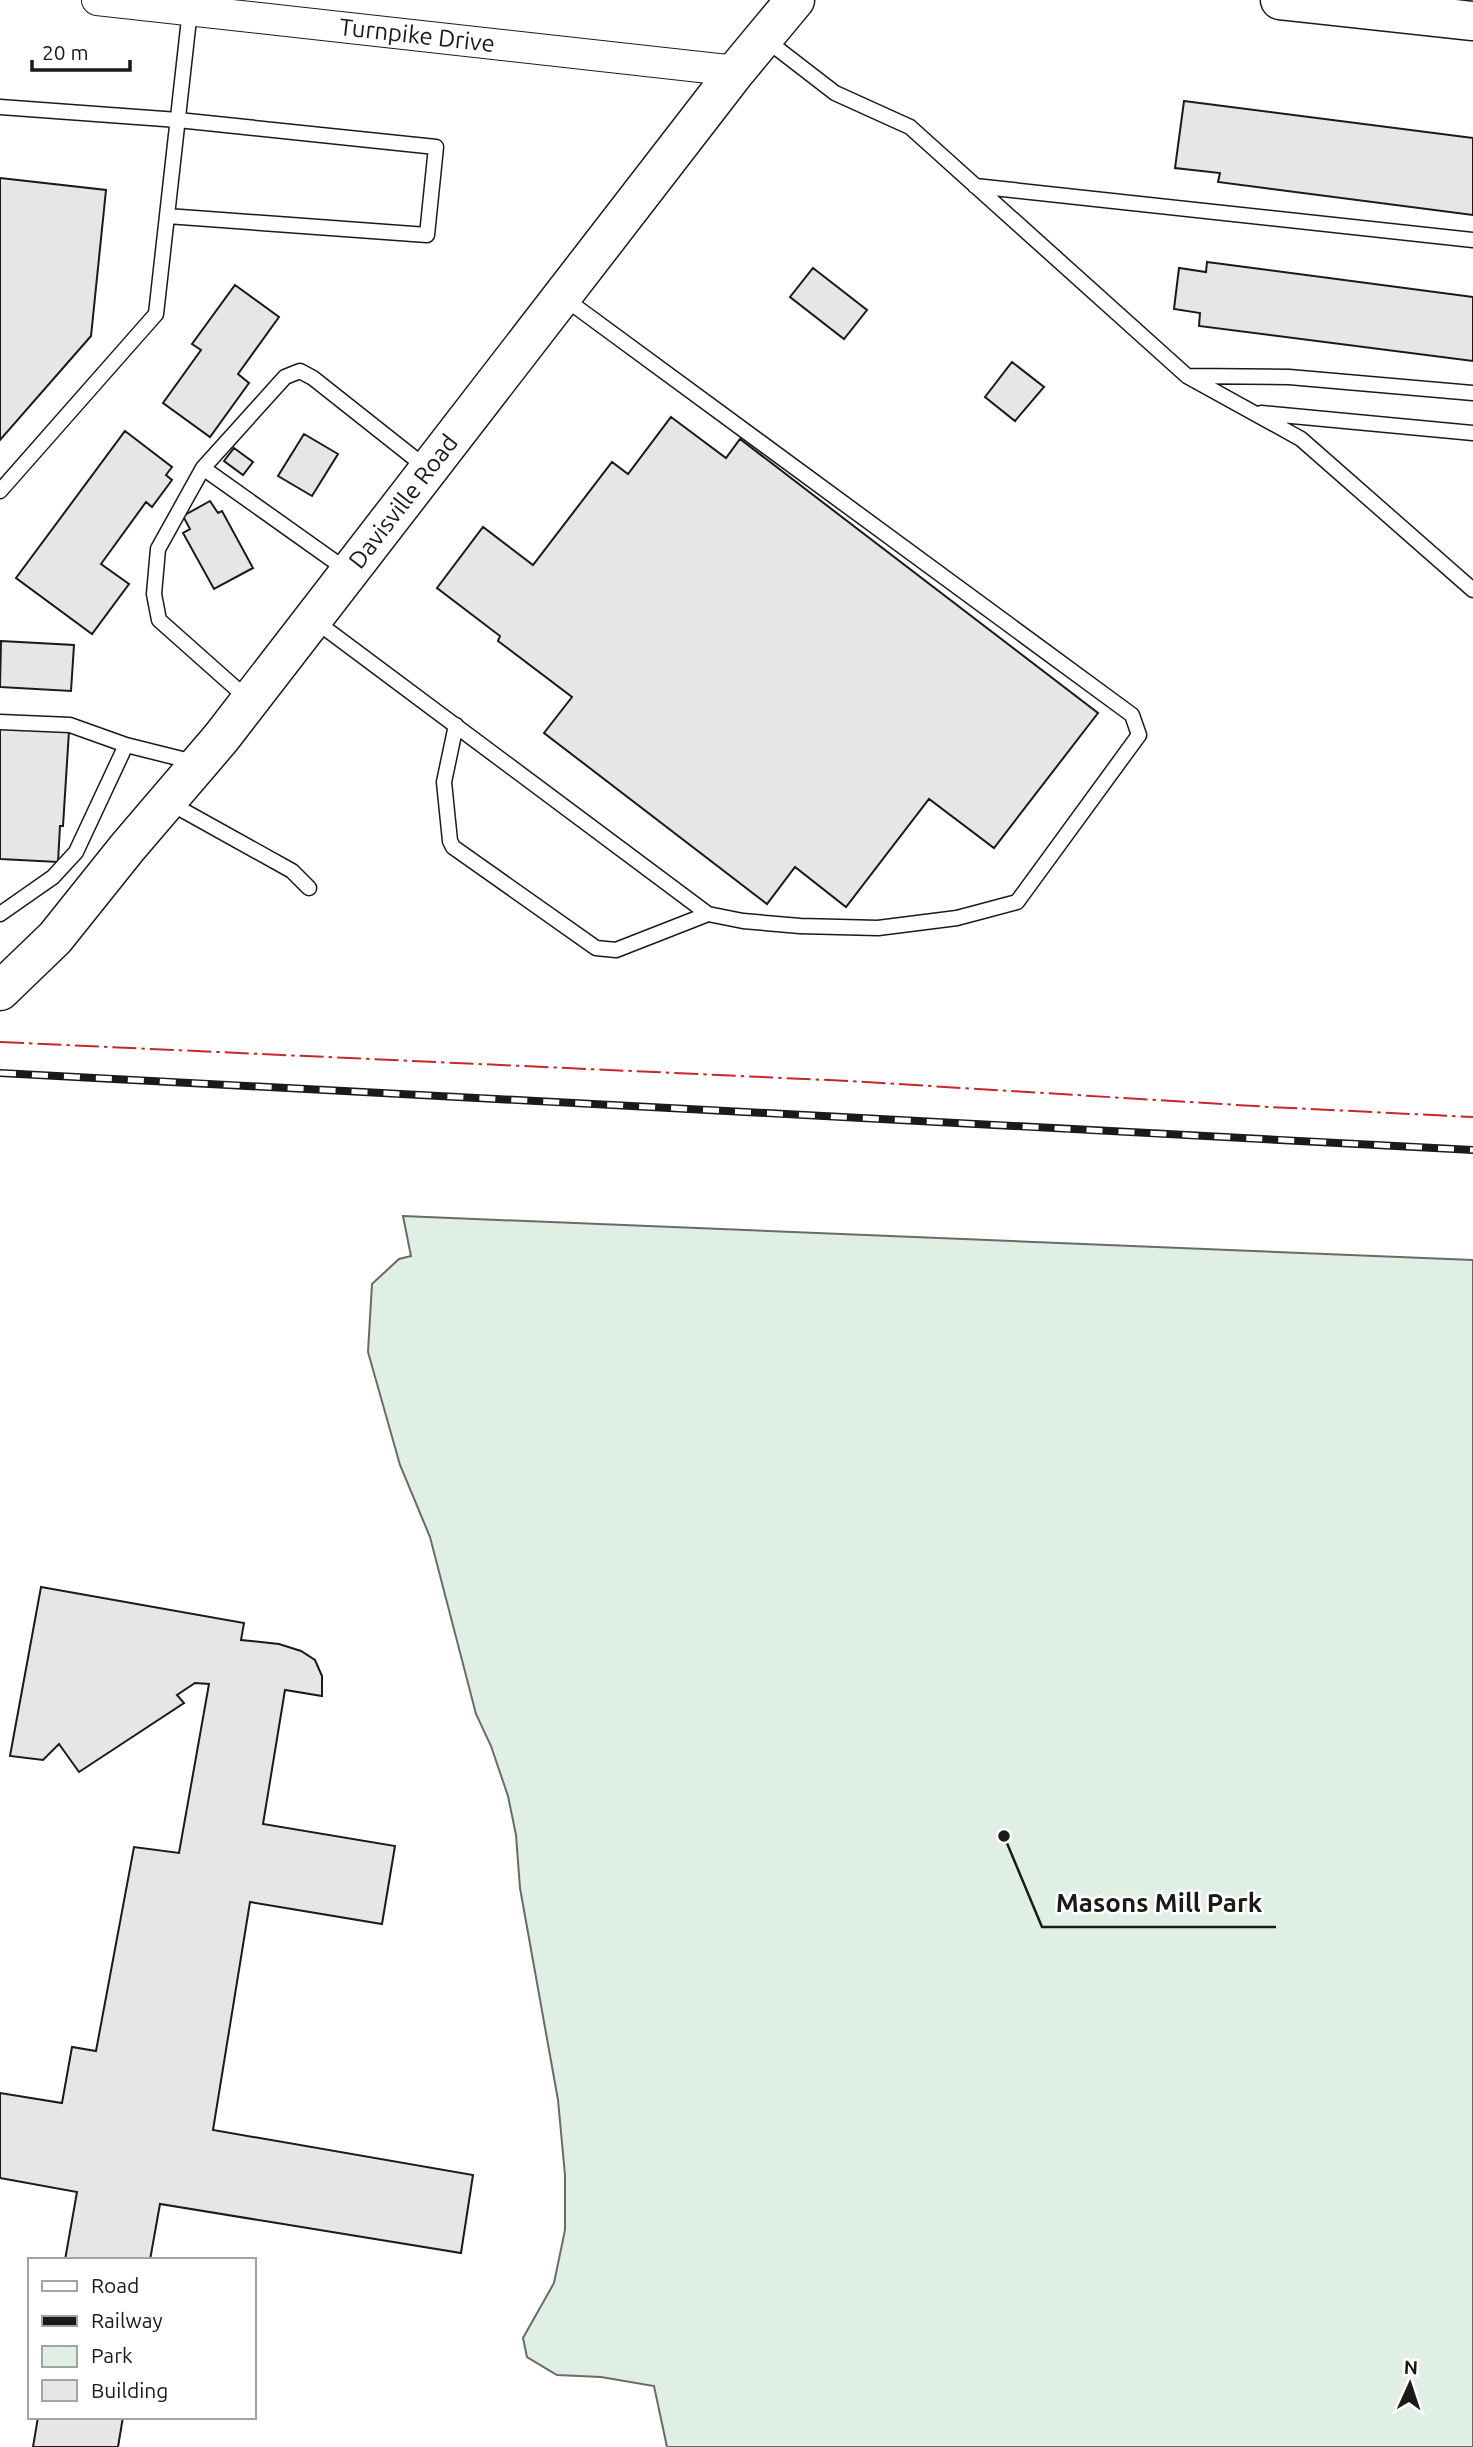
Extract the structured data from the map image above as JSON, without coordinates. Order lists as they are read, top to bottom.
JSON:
{
  "streets": {
    "main road": ["Davisville Road"],
    "street": ["Turnpike Drive"]
  },
  "crossings": [
    ["Turnpike Drive", "Davisville Road"]
  ],
  "places": ["Masons Mill Park"],
  "legend": [
    "Road",
    "Railway",
    "Park",
    "Building"
  ],
  "scale_bar": "20 m",
  "north": "top"
}
